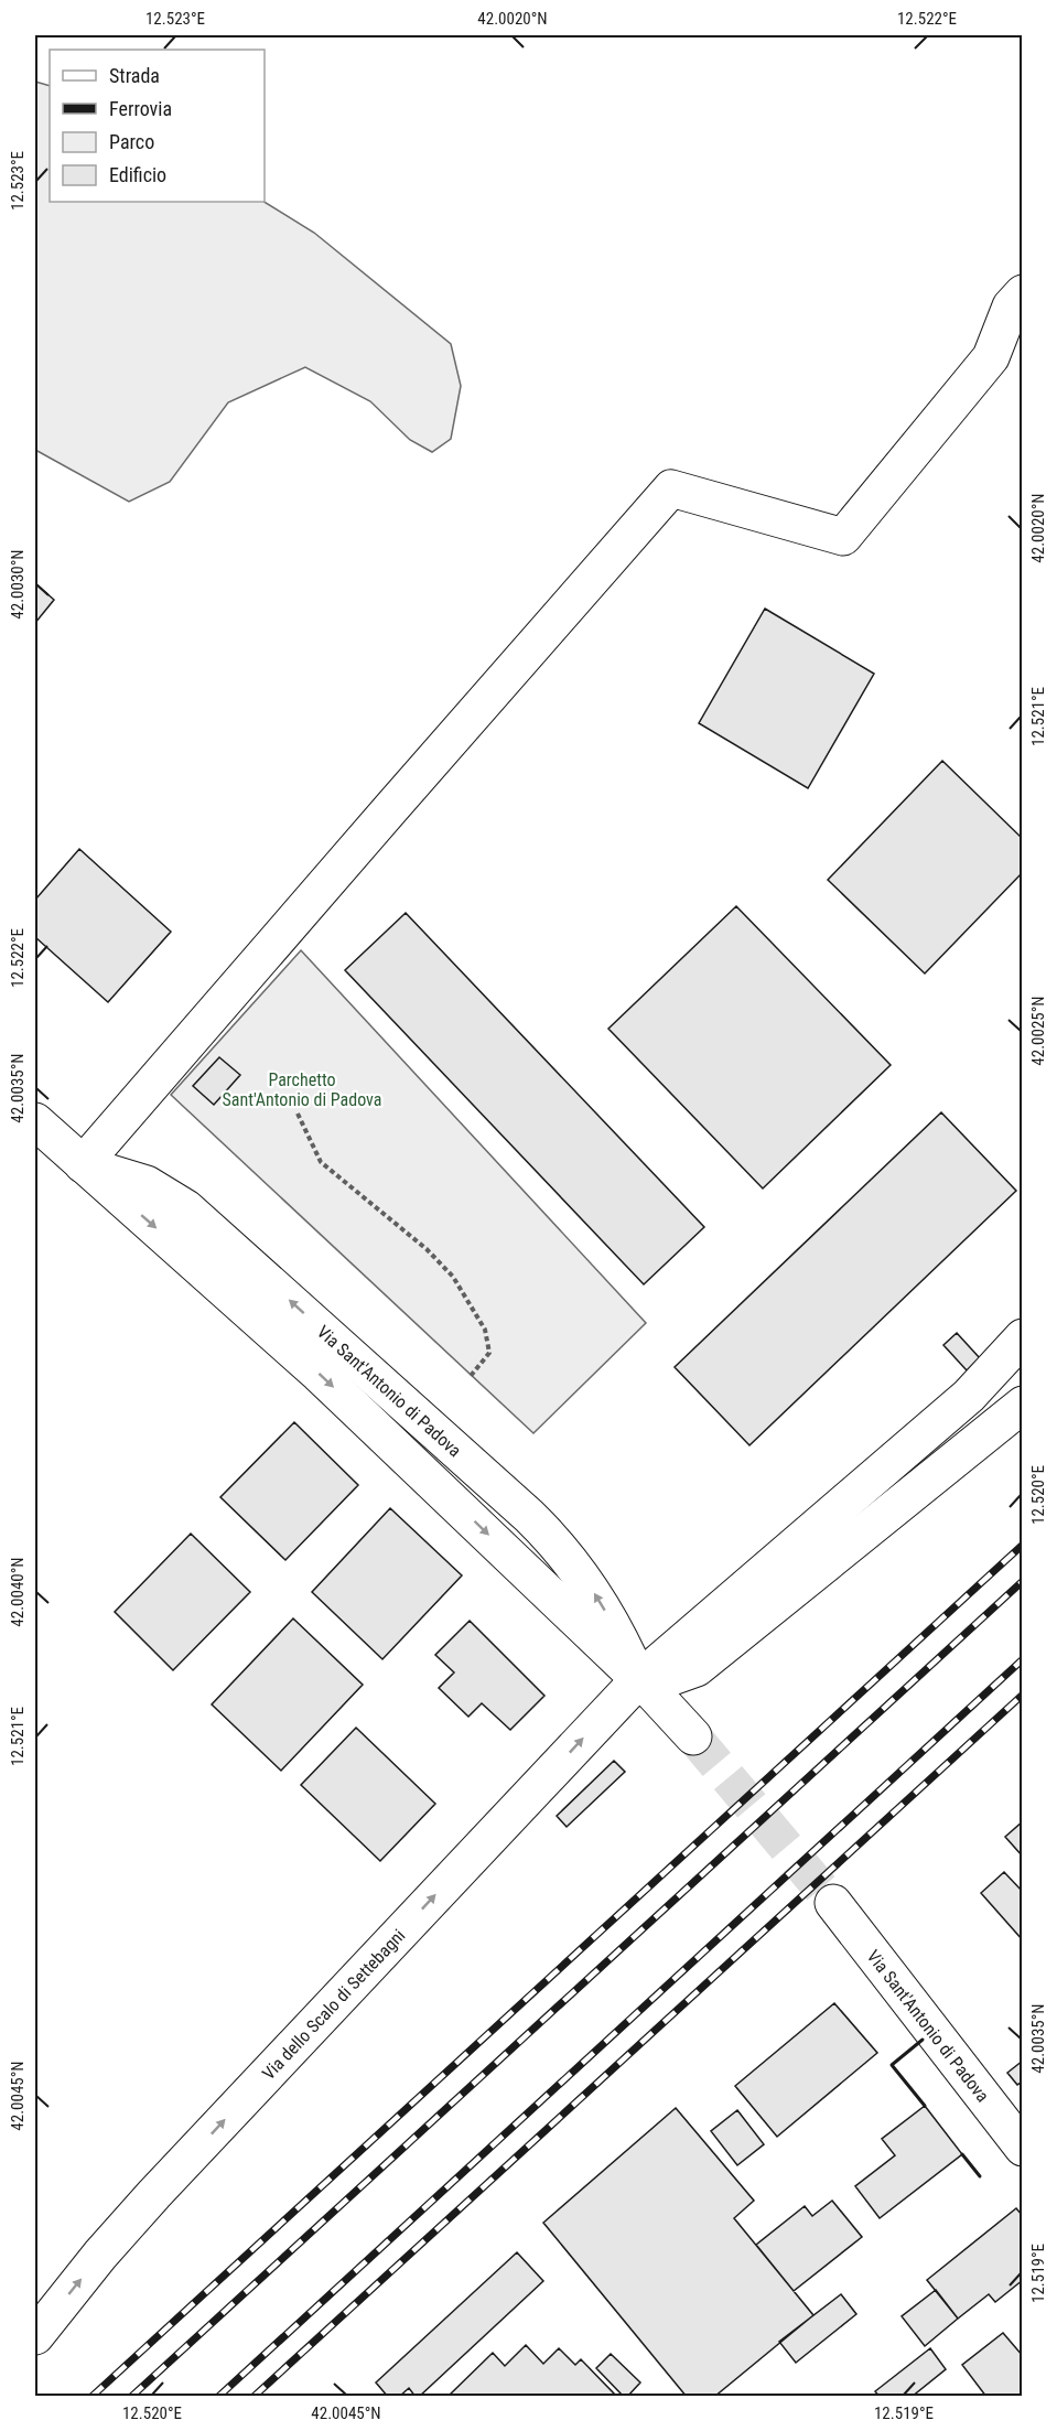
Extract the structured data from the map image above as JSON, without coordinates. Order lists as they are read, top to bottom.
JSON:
{
  "streets": {
    "street": ["Via Sant'Antonio di Padova", "Via dello Scalo di Settebagni"]
  },
  "crossings": [
    ["Via Sant'Antonio di Padova", "Via dello Scalo di Settebagni"]
  ],
  "one_way": ["Via dello Scalo di Settebagni"],
  "parks": ["Parchetto Sant'Antonio di Padova"],
  "legend": [
    "Strada",
    "Ferrovia",
    "Parco",
    "Edificio"
  ],
  "coordinates": [
    "12.523°E",
    "42.0020°N",
    "12.522°E",
    "42.0030°N",
    "12.521°E",
    "42.0025°N",
    "42.0035°N",
    "12.520°E",
    "42.0040°N",
    "42.0045°N",
    "12.519°E"
  ]
}
